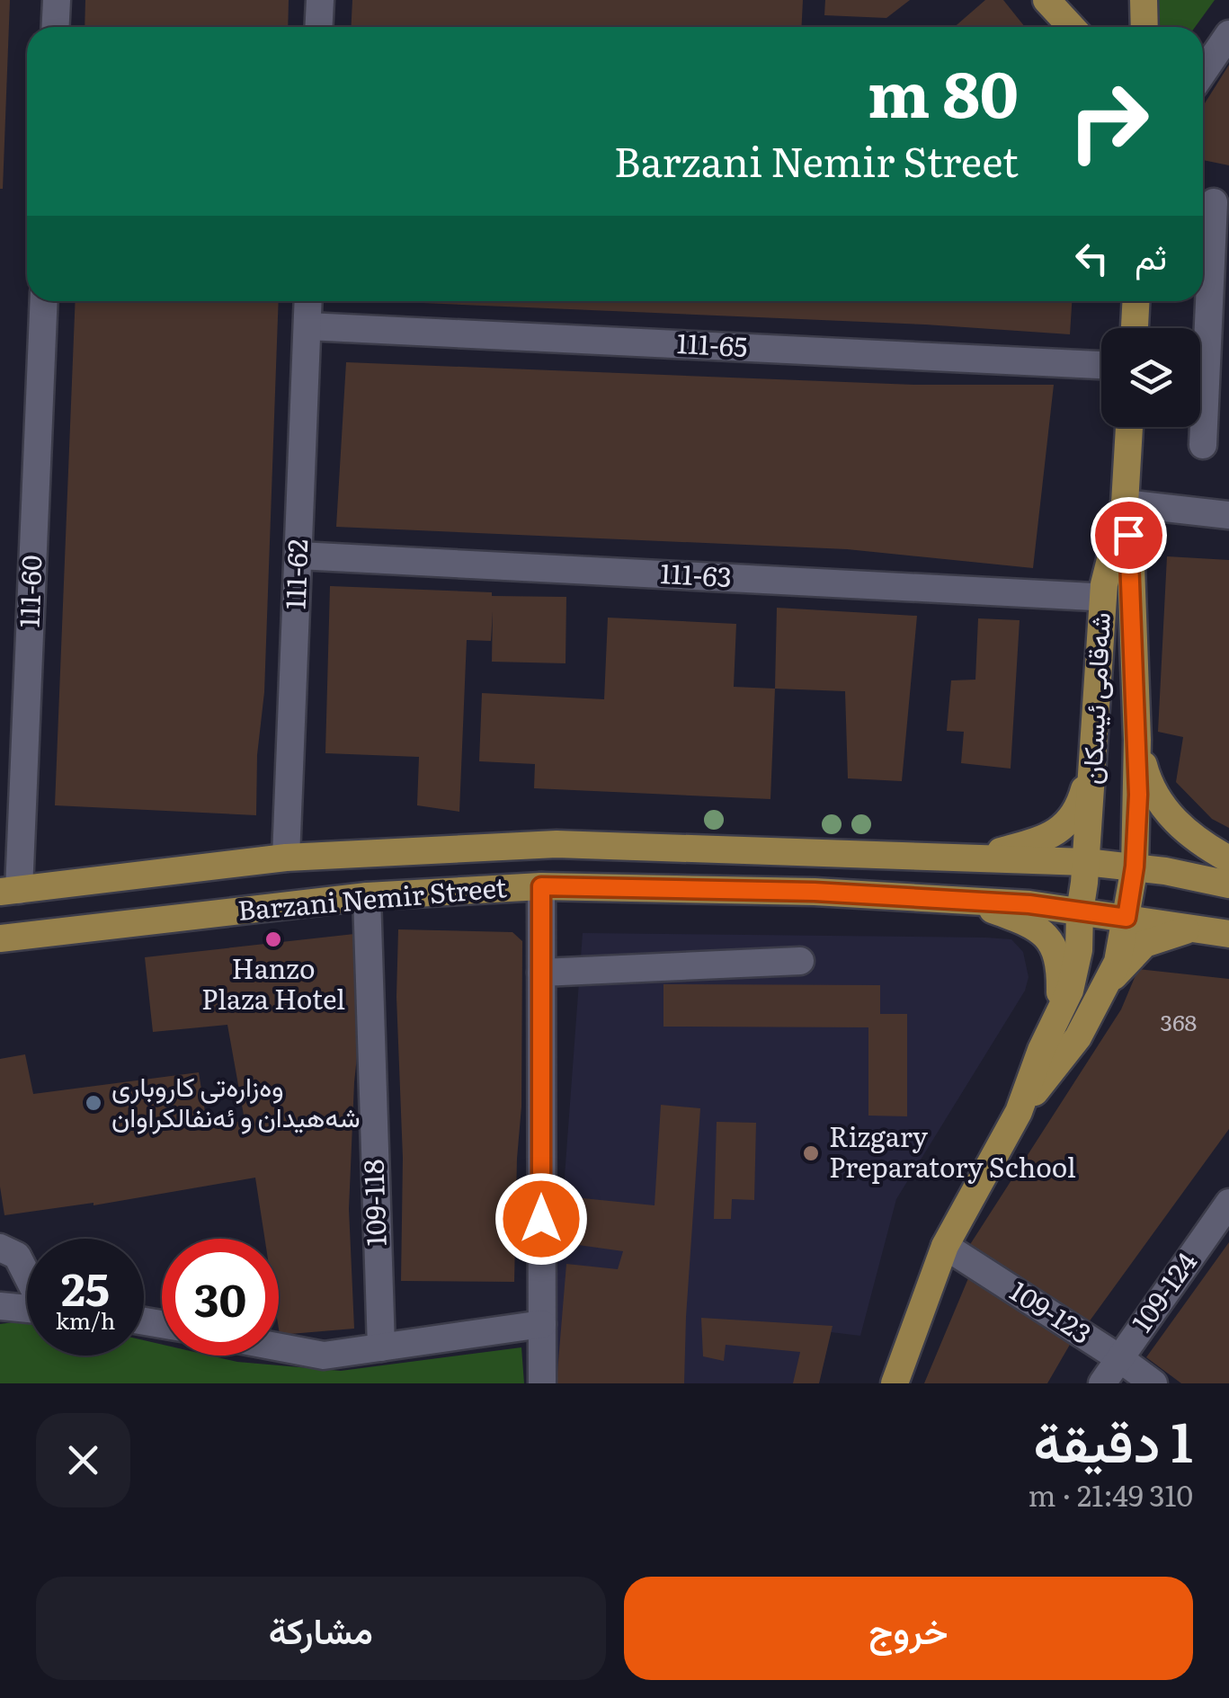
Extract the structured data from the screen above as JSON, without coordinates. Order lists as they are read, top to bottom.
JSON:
{
  "streets": {
    "main road": ["شەقامی ئیسکان", "Barzani Nemir Street"],
    "street": [
      "111-65",
      "111-62",
      "111-63",
      "111-60",
      "109-118",
      "109-124",
      "109-123"
    ]
  },
  "crossings": [
    ["111-65", "111-62"],
    ["111-62", "111-63"],
    ["111-62", "Barzani Nemir Street"],
    ["111-60", "Barzani Nemir Street"],
    ["شەقامی ئیسکان", "Barzani Nemir Street"],
    ["Barzani Nemir Street", "109-118"],
    ["109-124", "109-123"]
  ],
  "places": ["Hanzo Plaza Hotel", "وەزارەتی کاروباری شەهیدان و ئەنفالکراوان", "Rizgary Preparatory School"],
  "house_numbers": ["368"],
  "page": {
    "turn": ["80 m", "Barzani Nemir Street"],
    "then": "ثم",
    "speed": "25 km/h",
    "limit": "30",
    "heading": ["1 دقيقة", "310 m · 21:49"],
    "buttons": ["خروج", "مشاركة"]
  }
}
